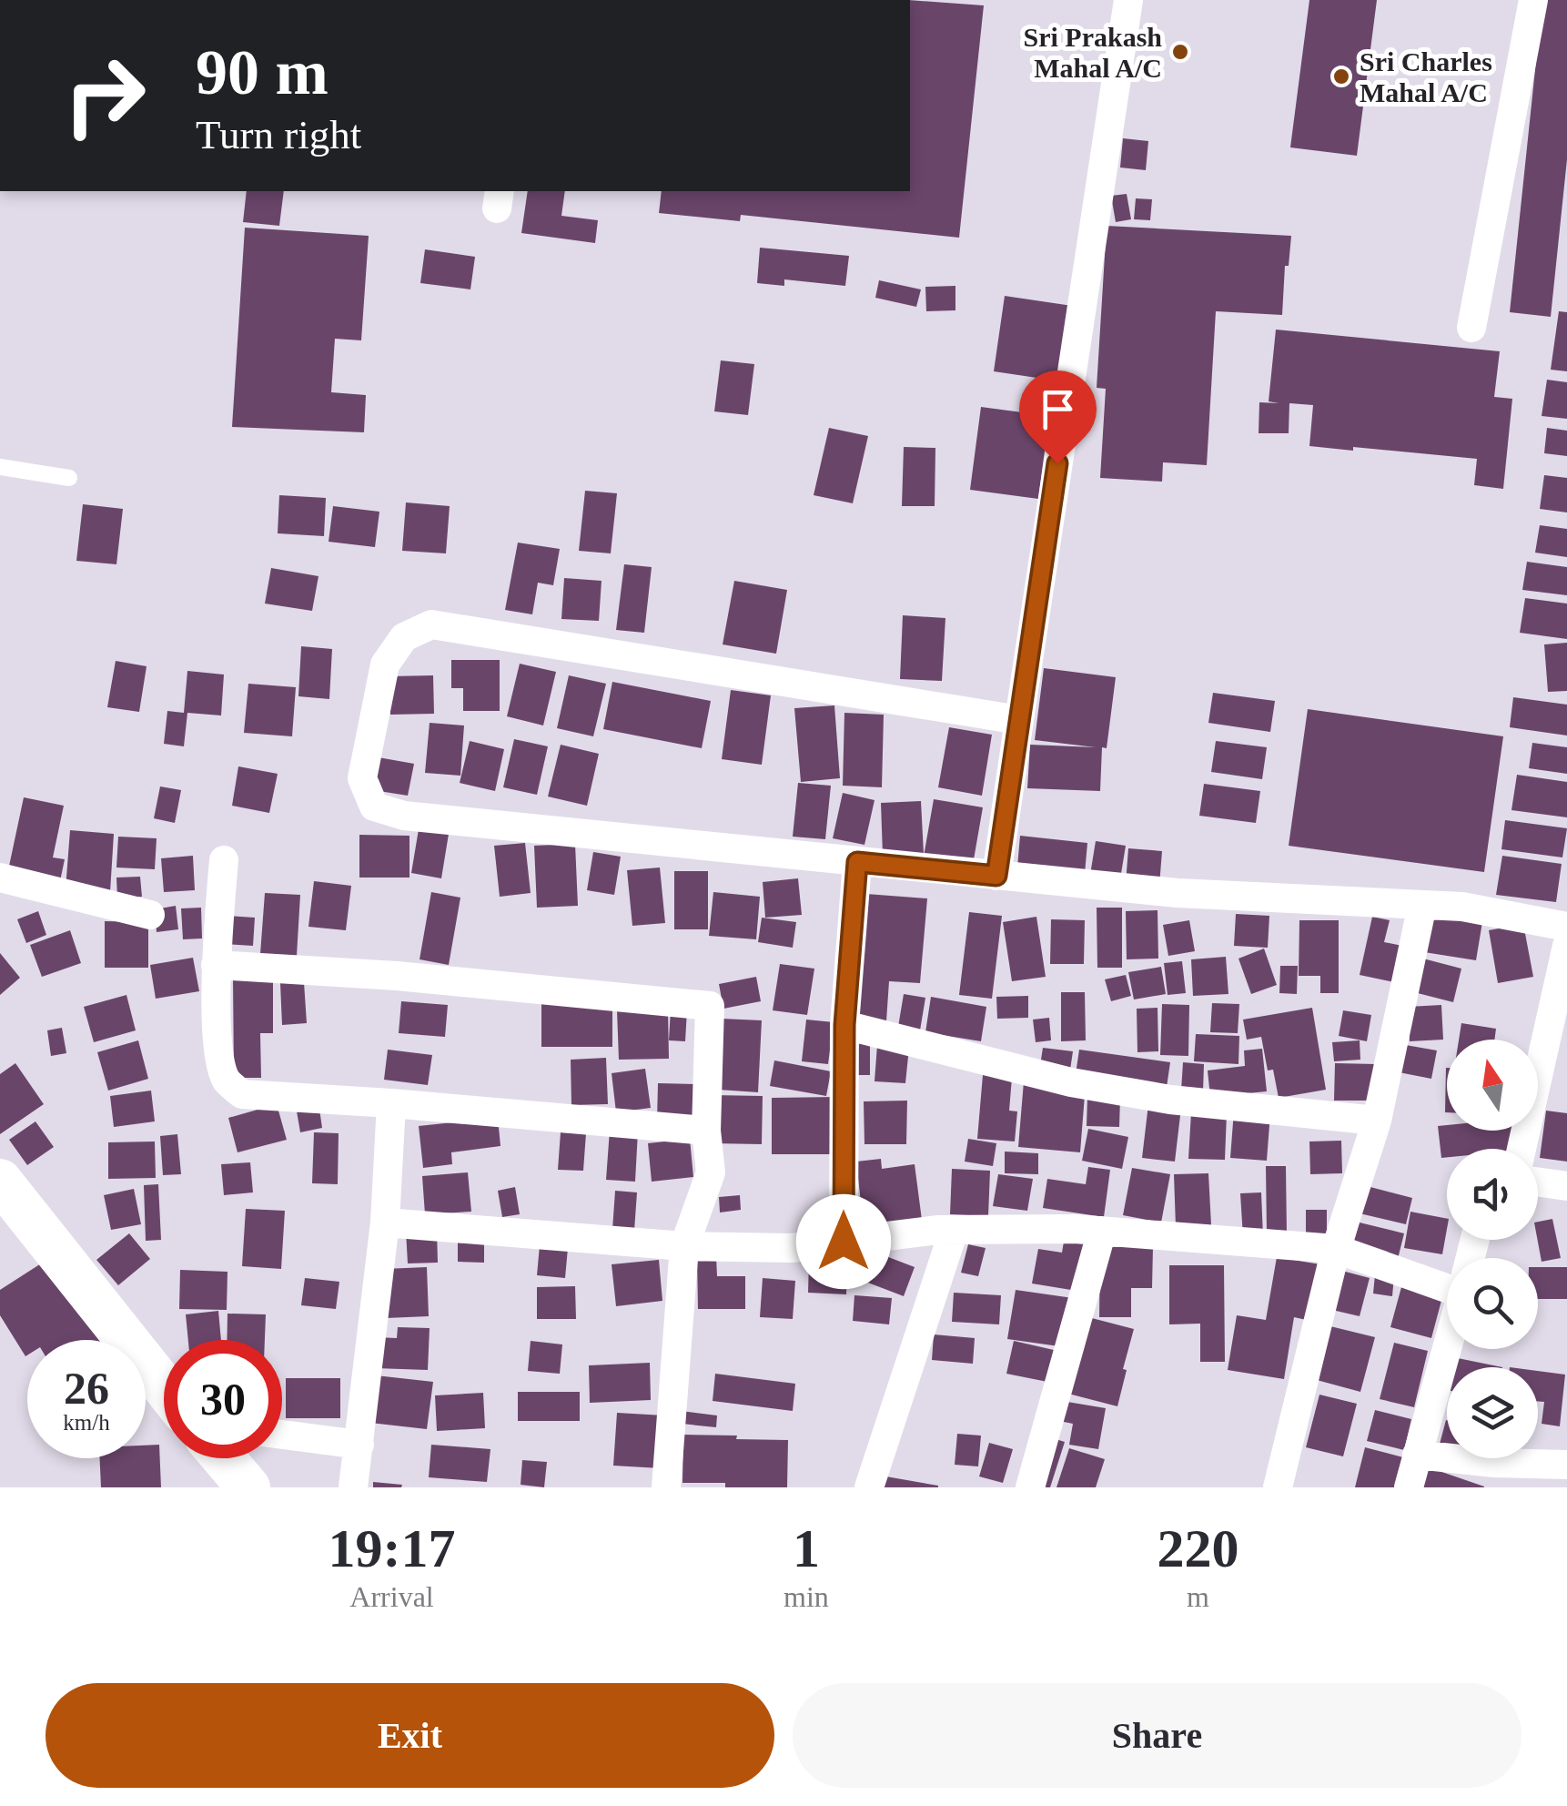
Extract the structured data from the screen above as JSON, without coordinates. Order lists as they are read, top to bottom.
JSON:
{
  "places": ["Sri Prakash Mahal A/C", "Sri Charles Mahal A/C"],
  "north": "top",
  "page": {
    "turn": ["90 m", "Turn right"],
    "speed": "26 km/h",
    "limit": "30",
    "eta": [
      "19:17",
      "Arrival",
      "1",
      "min",
      "220",
      "m"
    ],
    "buttons": ["Exit", "Share"]
  }
}
